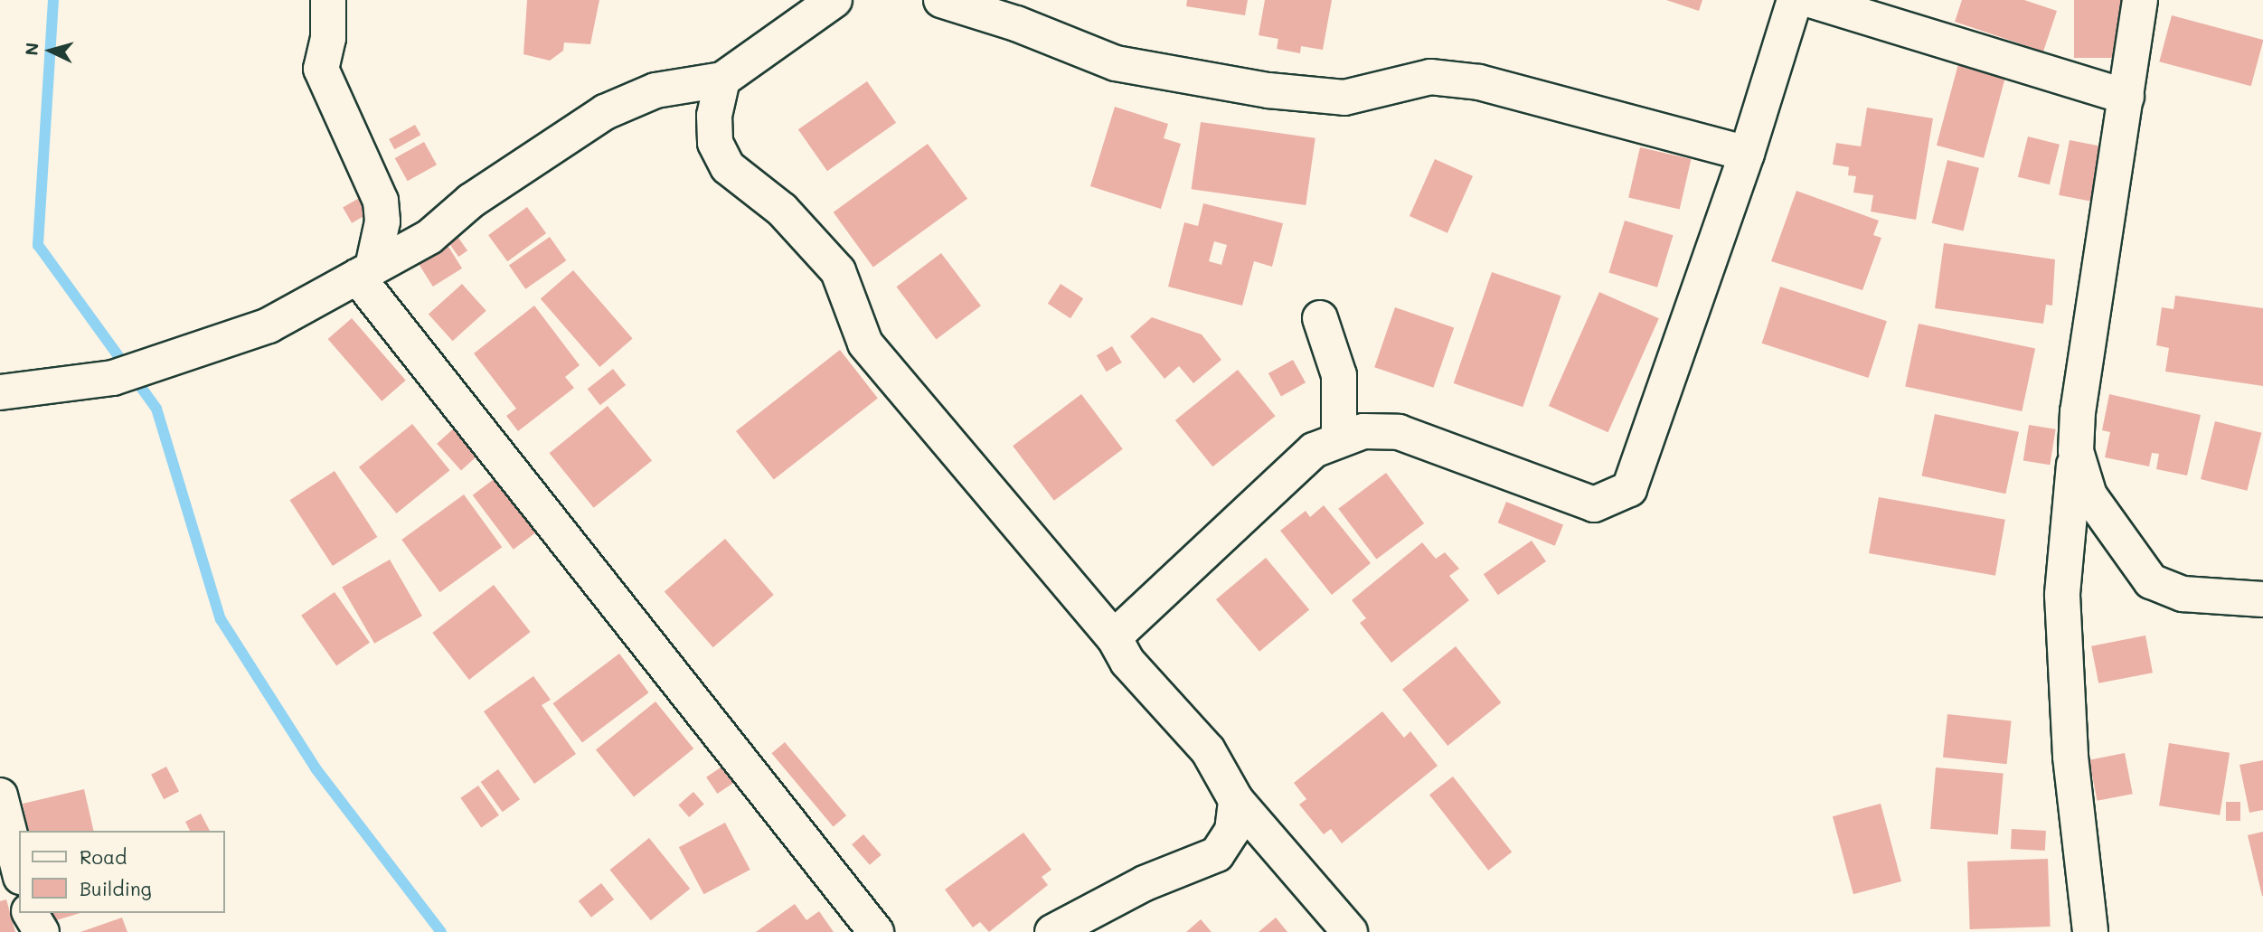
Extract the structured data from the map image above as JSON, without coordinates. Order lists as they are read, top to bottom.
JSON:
{
  "legend": ["Road", "Building"],
  "north": "left"
}
